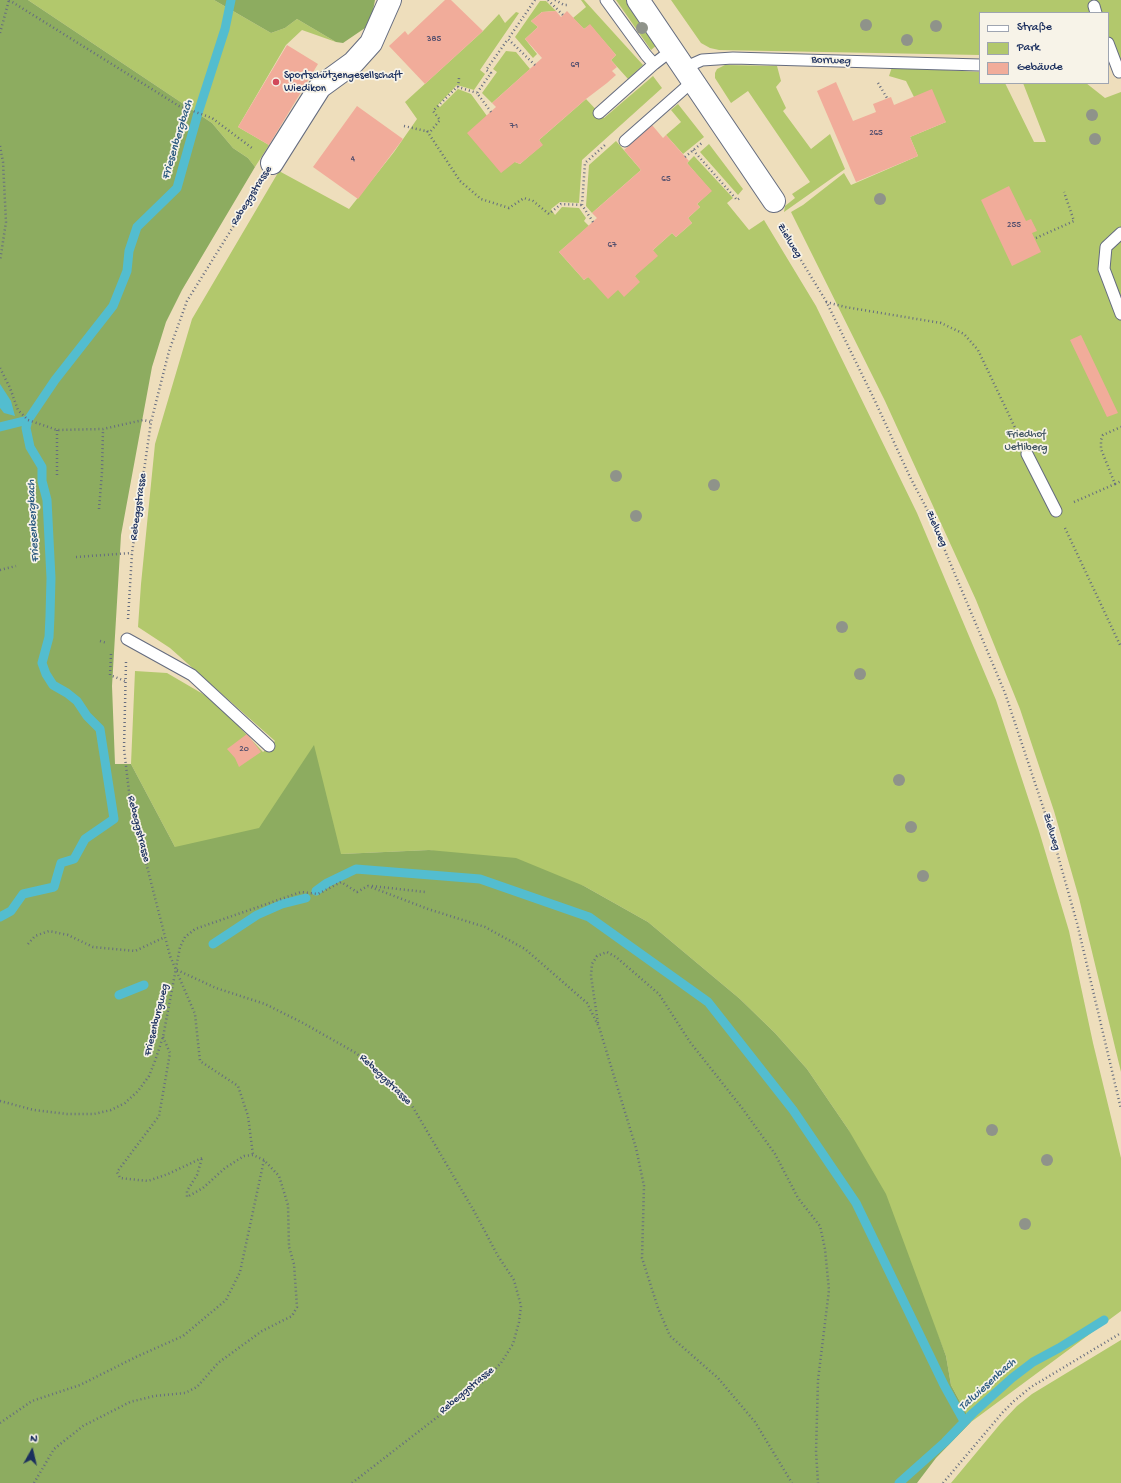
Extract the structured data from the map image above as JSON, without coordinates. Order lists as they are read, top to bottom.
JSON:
{
  "streets": {
    "street": ["Rebeggstrasse"],
    "lane": ["Borrweg"],
    "path": ["Zielweg", "Friesenburgweg"]
  },
  "crossings": [
    ["Rebeggstrasse", "Friesenburgweg"]
  ],
  "water": ["Friesenbergbach", "Talwiesenbach"],
  "parks": ["Friedhof Uetliberg"],
  "places": ["Sportschützengesellschaft Wiedikon"],
  "house_numbers": [
    "385",
    "69",
    "71",
    "265",
    "4",
    "65",
    "255",
    "67",
    "20"
  ],
  "legend": ["Straße", "Park", "Gebäude"],
  "north": "top"
}
